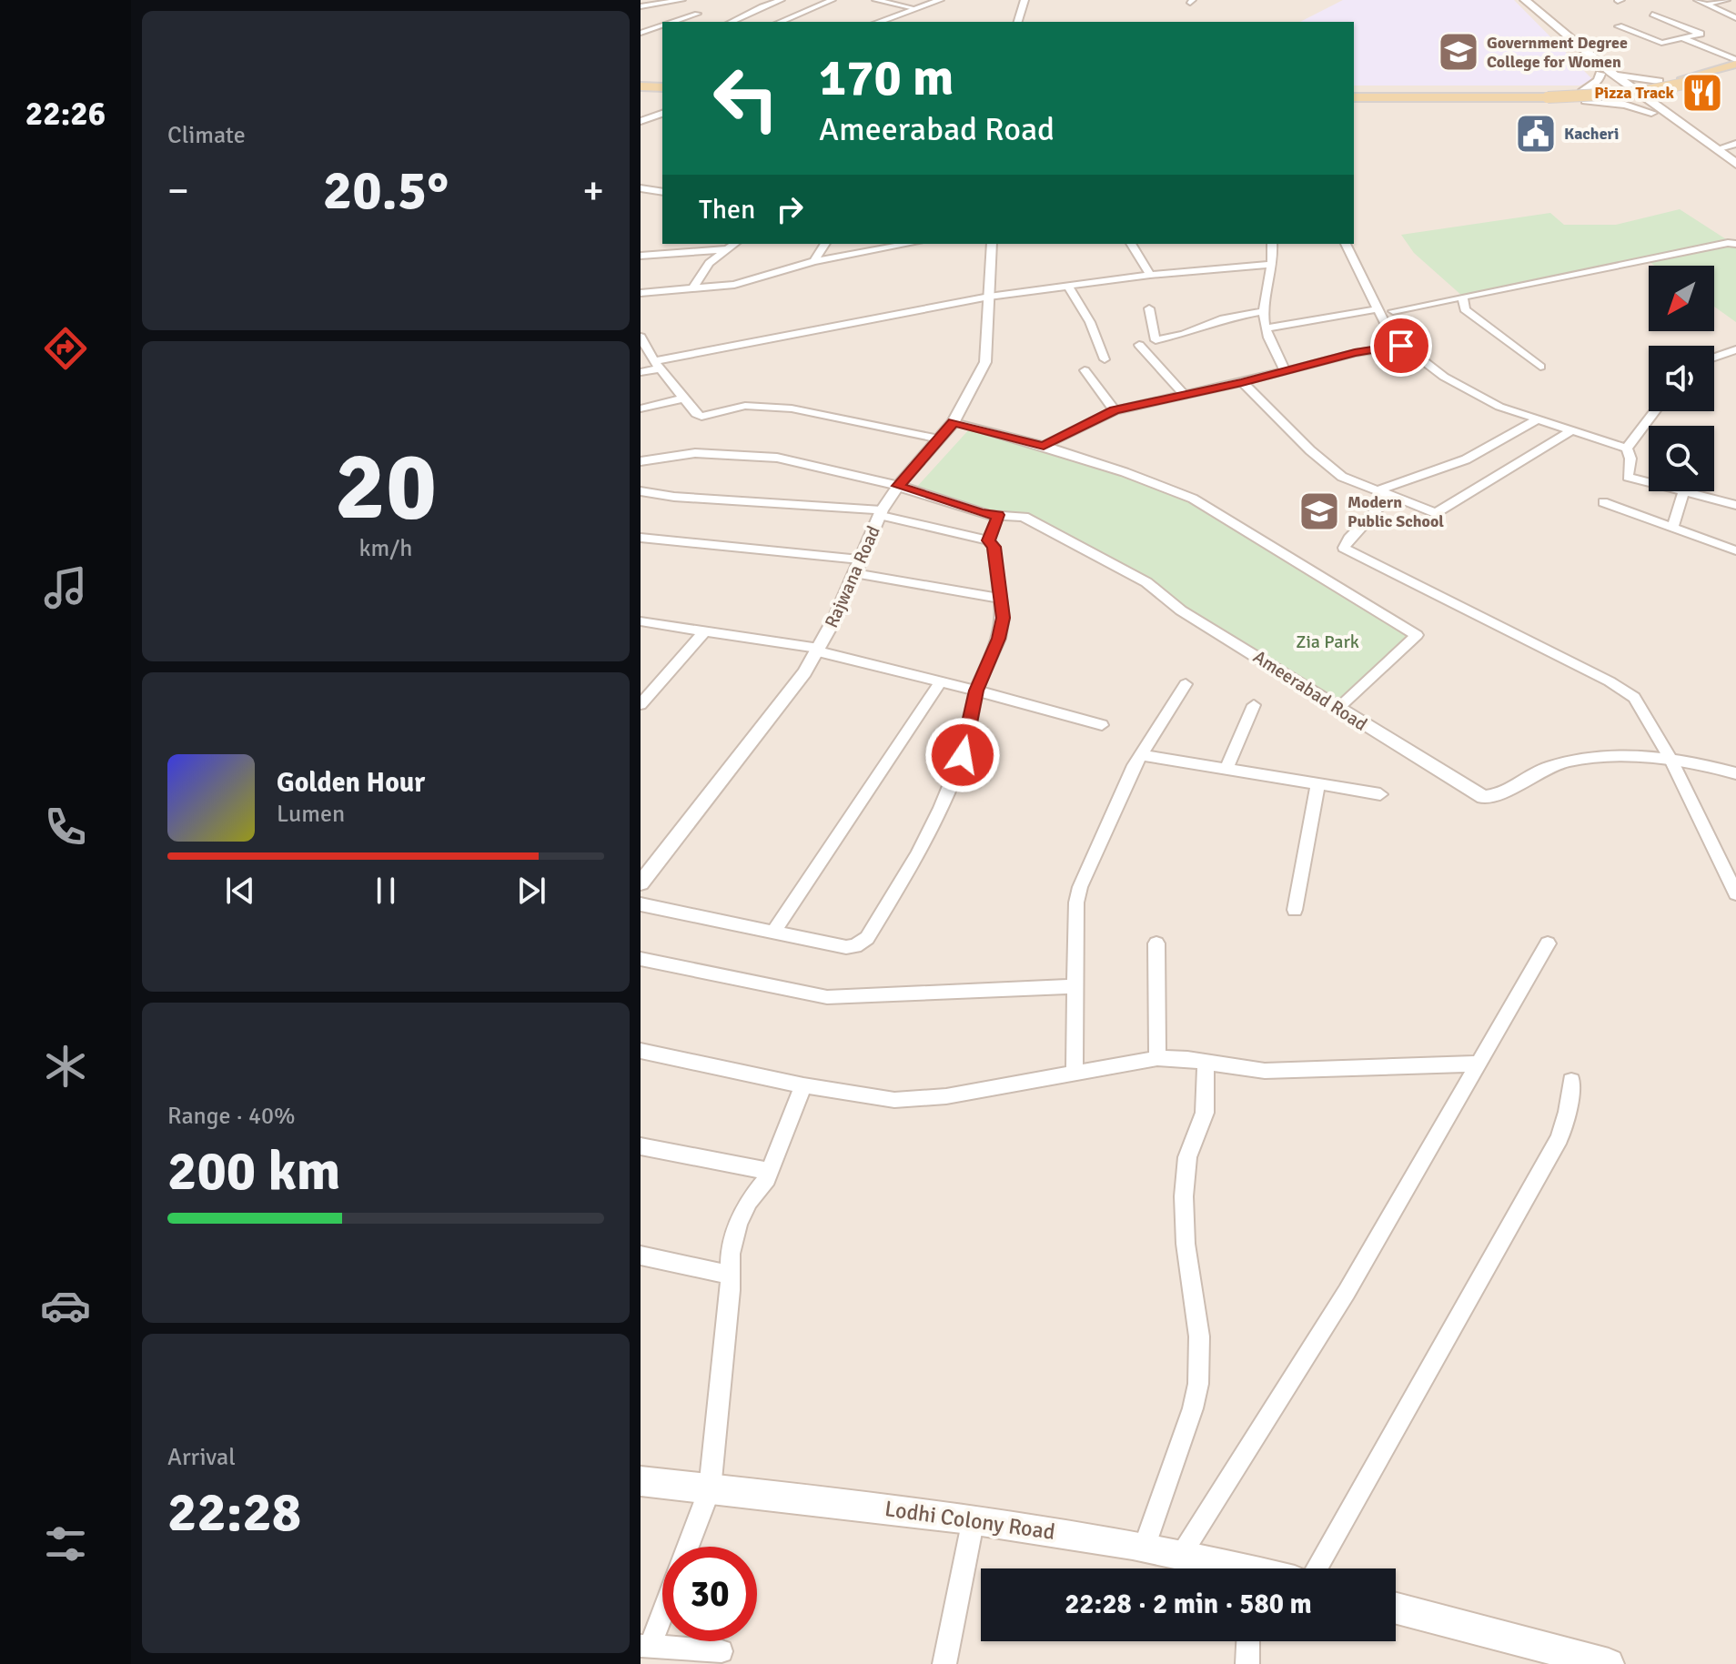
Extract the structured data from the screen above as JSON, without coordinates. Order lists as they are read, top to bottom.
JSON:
{
  "streets": {
    "main road": ["Lodhi Colony Road"],
    "street": ["Rajwana Road", "Ameerabad Road"]
  },
  "crossings": [
    ["Rajwana Road", "Ameerabad Road"]
  ],
  "parks": ["Zia Park"],
  "places": {
    "school or university": ["Government Degree College for Women", "Modern Public School"],
    "restaurant": ["Pizza Track"],
    "public building": ["Kacheri"]
  },
  "north": "bottom left",
  "page": {
    "tabs": "22:26",
    "tile": [
      "Climate",
      ["20", "km/h"],
      ["Range · 40%", "200 km"],
      ["Arrival", "22:28"]
    ],
    "turn": ["170 m", "Ameerabad Road"],
    "heat": ["−", "20.5°", "+"],
    "then": "Then",
    "song": ["Golden Hour", "Lumen"],
    "limit": "30",
    "trip": "22:28 · 2 min · 580 m"
  }
}
